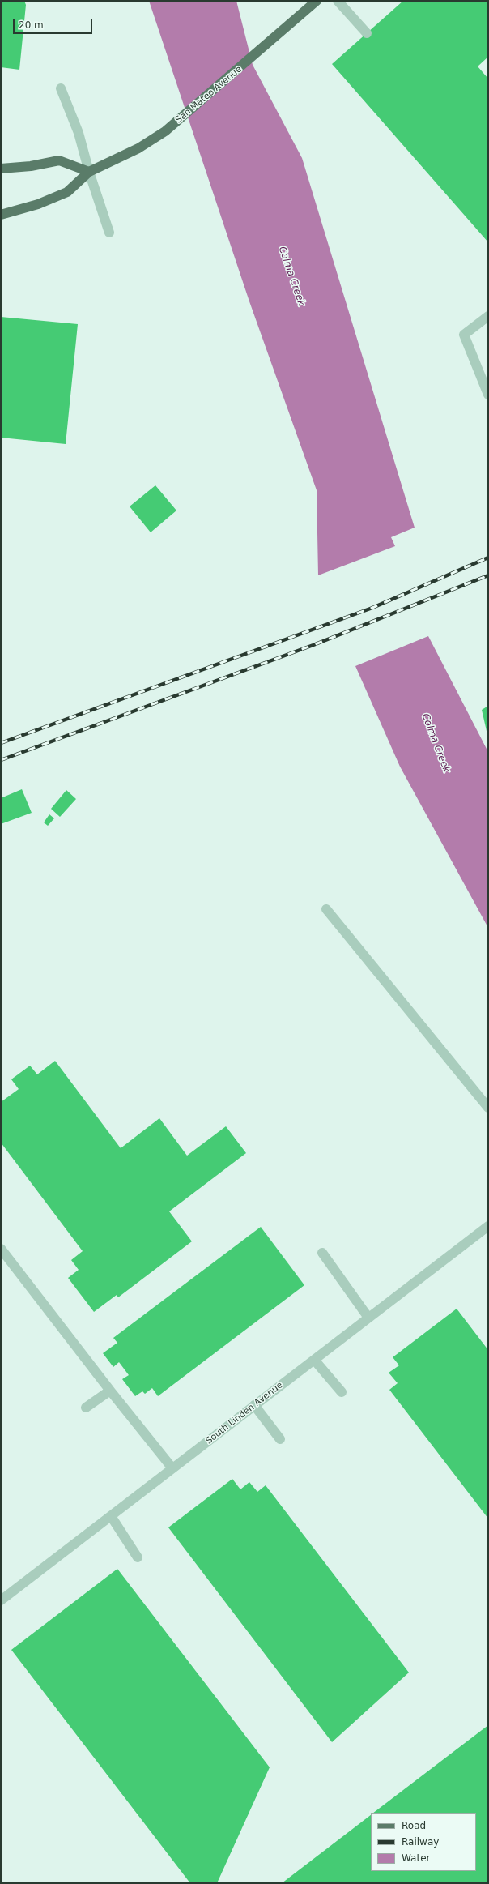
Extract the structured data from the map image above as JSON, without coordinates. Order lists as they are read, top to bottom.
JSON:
{
  "streets": {
    "main road": ["San Mateo Avenue"],
    "street": ["South Linden Avenue"]
  },
  "water": ["Colma Creek"],
  "legend": ["Road", "Railway", "Water"],
  "scale_bar": "20 m"
}
